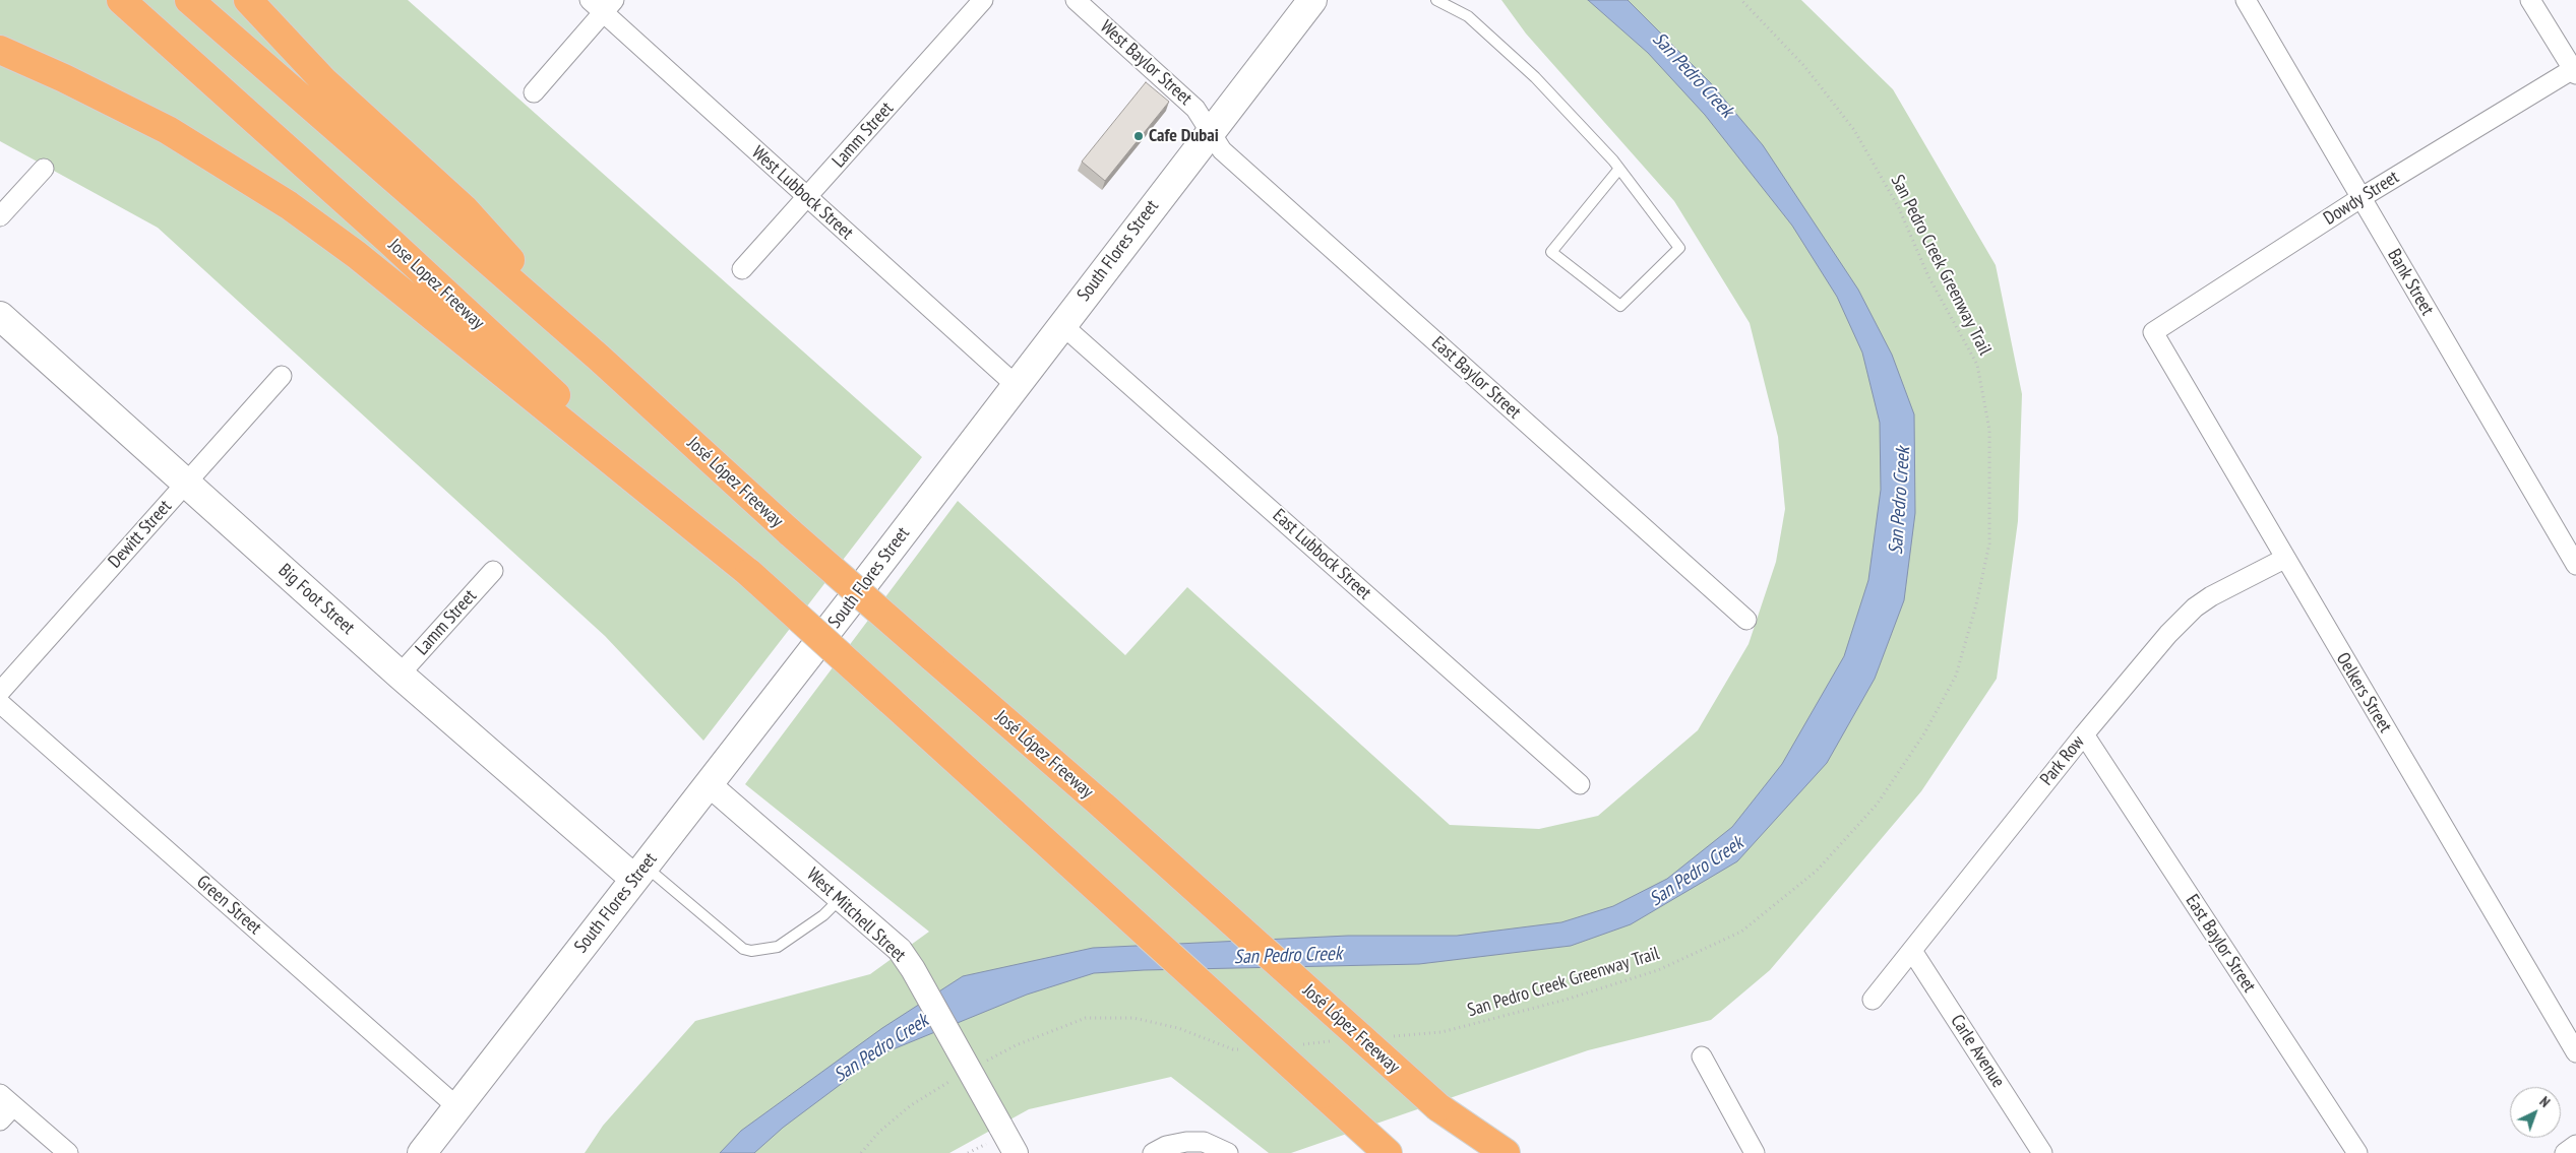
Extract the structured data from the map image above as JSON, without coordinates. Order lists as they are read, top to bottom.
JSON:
{
  "streets": {
    "highway": ["Jose Lopez Freeway", "José López Freeway"],
    "main road": ["South Flores Street", "Big Foot Street"],
    "street": [
      "West Baylor Street",
      "Lamm Street",
      "West Lubbock Street",
      "Dowdy Street",
      "Bank Street",
      "East Baylor Street",
      "Dewitt Street",
      "East Lubbock Street",
      "Oelkers Street",
      "Park Row",
      "Green Street",
      "West Mitchell Street",
      "Carle Avenue"
    ],
    "path": ["San Pedro Creek Greenway Trail"]
  },
  "crossings": [
    ["West Baylor Street", "South Flores Street"],
    ["West Baylor Street", "East Baylor Street"],
    ["Lamm Street", "West Lubbock Street"],
    ["Lamm Street", "Big Foot Street"],
    ["West Lubbock Street", "South Flores Street"],
    ["Dowdy Street", "Bank Street"],
    ["Dowdy Street", "Oelkers Street"],
    ["South Flores Street", "East Baylor Street"],
    ["South Flores Street", "East Lubbock Street"],
    ["South Flores Street", "Big Foot Street"],
    ["South Flores Street", "Green Street"],
    ["South Flores Street", "West Mitchell Street"],
    ["East Baylor Street", "Park Row"],
    ["Dewitt Street", "Big Foot Street"],
    ["Oelkers Street", "Park Row"],
    ["Park Row", "Carle Avenue"]
  ],
  "water": ["San Pedro Creek"],
  "places": ["Cafe Dubai"],
  "north": "top right"
}
